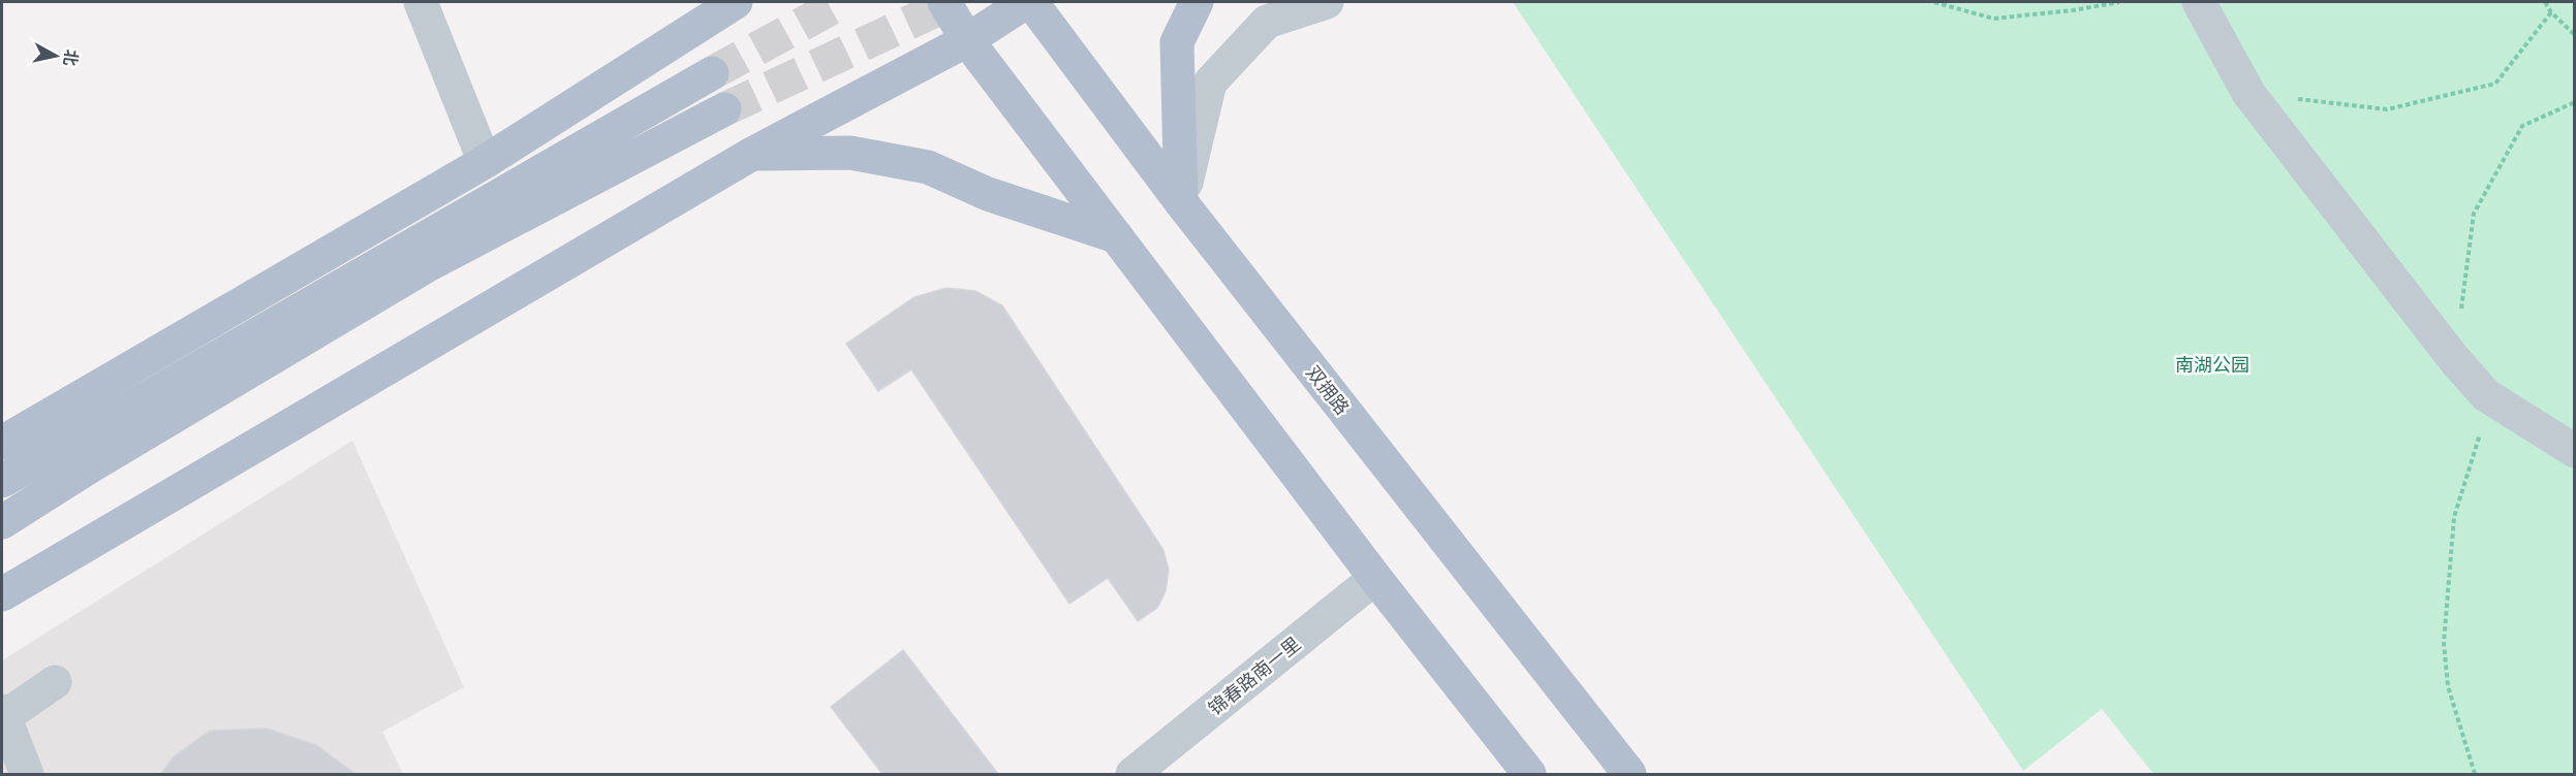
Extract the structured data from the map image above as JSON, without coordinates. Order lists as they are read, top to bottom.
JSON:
{
  "streets": {
    "main road": ["双拥路"],
    "street": ["锦春路南一里"]
  },
  "parks": ["南湖公园"],
  "north": "right"
}
